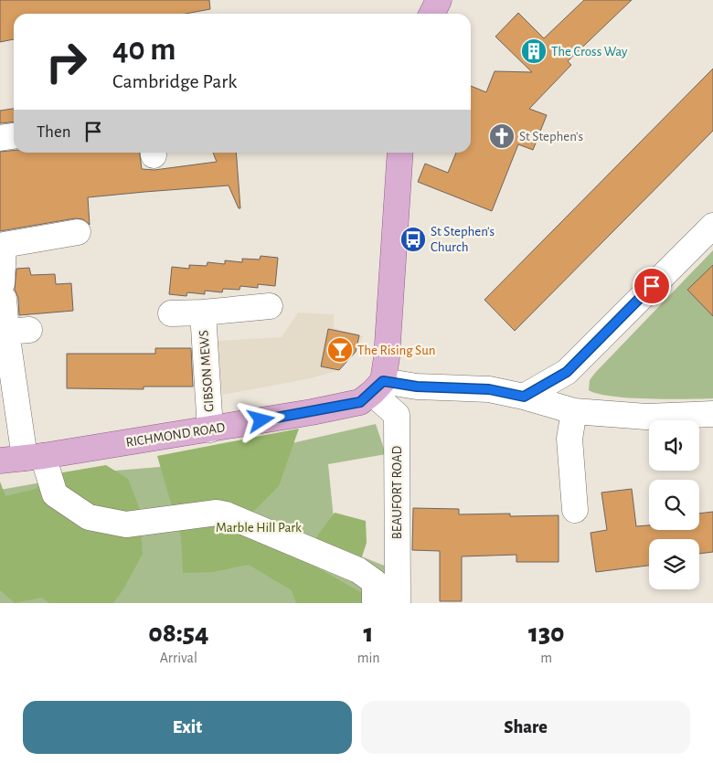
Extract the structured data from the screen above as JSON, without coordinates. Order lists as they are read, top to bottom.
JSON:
{
  "streets": {
    "main road": ["RICHMOND ROAD"],
    "street": ["GIBSON MEWS", "BEAUFORT ROAD"]
  },
  "crossings": [
    ["GIBSON MEWS", "RICHMOND ROAD"],
    ["RICHMOND ROAD", "BEAUFORT ROAD"]
  ],
  "parks": ["Marble Hill Park"],
  "places": {
    "building": ["The Cross Way"],
    "church": ["St Stephen's"],
    "bus stop": ["St Stephen's Church"],
    "bar": ["The Rising Sun"]
  },
  "page": {
    "turn": ["40 m", "Cambridge Park"],
    "then": "Then",
    "eta": [
      "08:54",
      "Arrival",
      "1",
      "min",
      "130",
      "m"
    ],
    "buttons": ["Exit", "Share"]
  }
}
